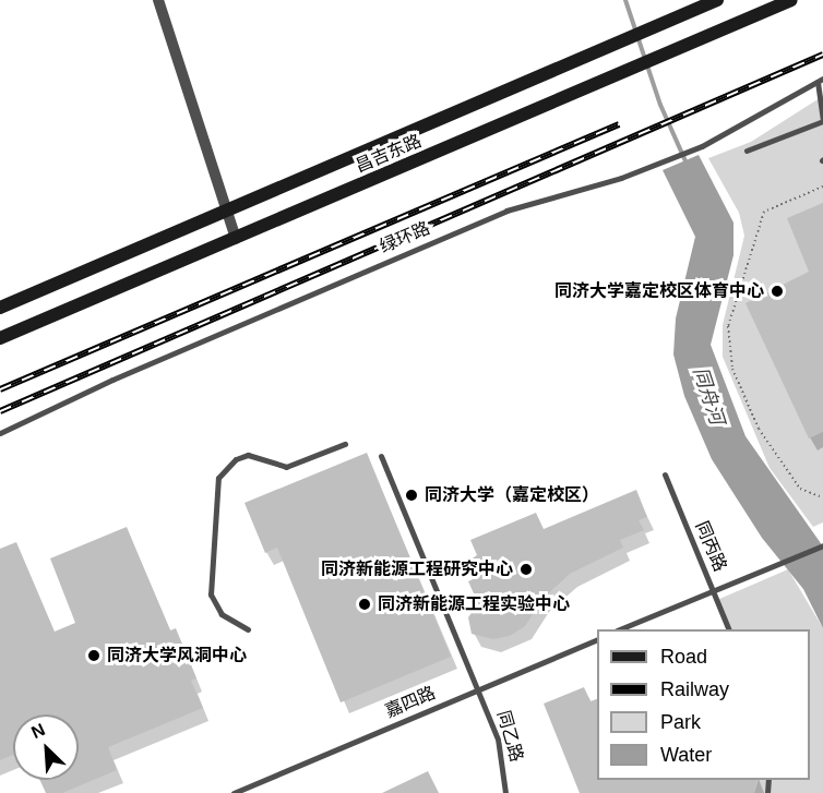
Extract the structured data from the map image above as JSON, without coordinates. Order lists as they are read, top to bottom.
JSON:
{
  "streets": {
    "street": ["昌吉东路"],
    "lane": [
      "绿环路",
      "同丙路",
      "嘉四路",
      "同乙路"
    ]
  },
  "crossings": [
    ["嘉四路", "同乙路"]
  ],
  "water": ["同舟河"],
  "places": [
    "同济大学嘉定校区体育中心",
    "同济大学（嘉定校区）",
    "同济新能源工程研究中心",
    "同济新能源工程实验中心",
    "同济大学风洞中心"
  ],
  "legend": [
    "Road",
    "Railway",
    "Park",
    "Water"
  ],
  "north": "top left"
}
